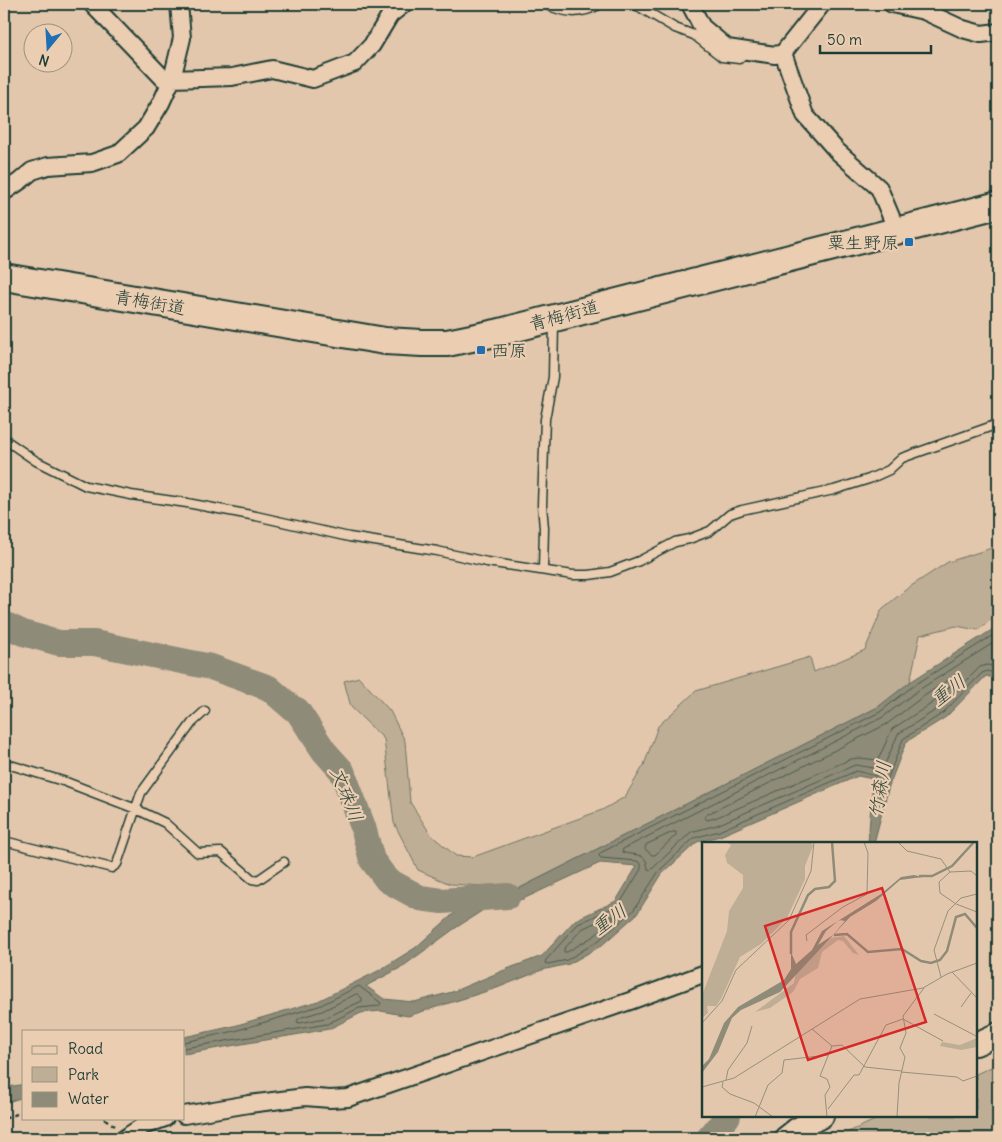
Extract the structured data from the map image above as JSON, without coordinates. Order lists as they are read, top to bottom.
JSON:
{
  "streets": {
    "highway": ["青梅街道"]
  },
  "water": ["重川", "竹森川", "文珠川"],
  "places": {
    "transit": ["粟生野原", "西原"]
  },
  "legend": ["Road", "Park", "Water"],
  "scale_bar": "50 m",
  "north": "bottom"
}
